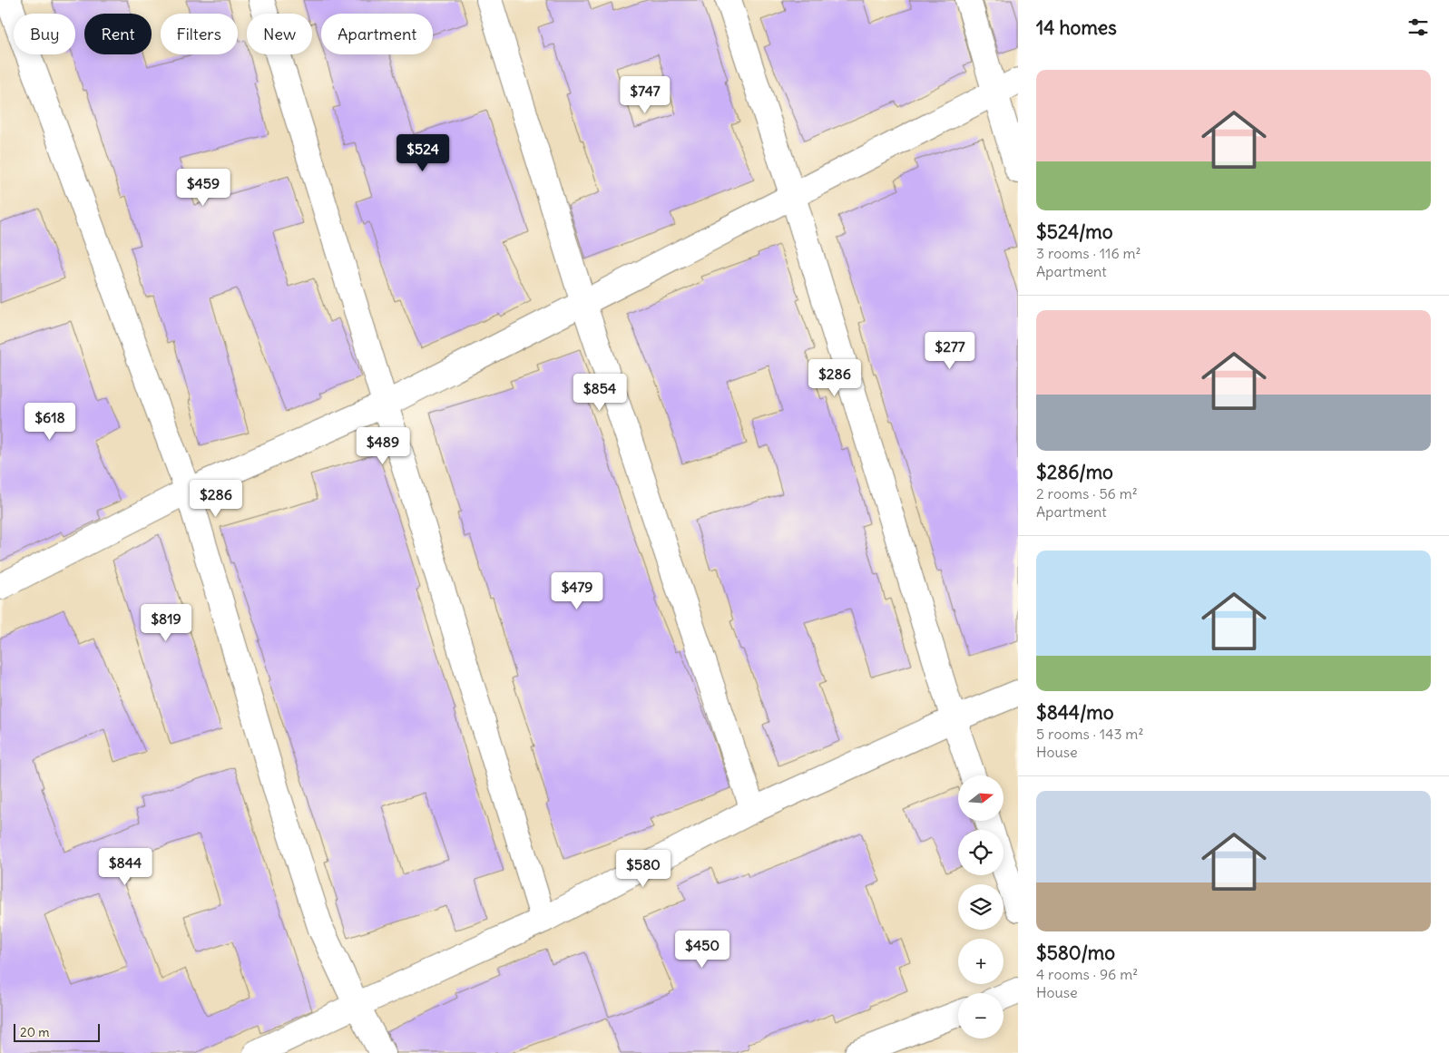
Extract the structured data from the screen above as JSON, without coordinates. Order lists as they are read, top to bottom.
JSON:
{
  "scale_bar": "20 m",
  "north": "right",
  "page": {
    "heading": "14 homes",
    "chip": [
      "Buy",
      "Rent",
      "Filters",
      "New",
      "Apartment"
    ],
    "list": [
      {
        "name": "$524/mo",
        "note": "3 rooms · 116 m² · Apartment"
      },
      {
        "name": "$286/mo",
        "note": "2 rooms · 56 m² · Apartment"
      },
      {
        "name": "$844/mo",
        "note": "5 rooms · 143 m² · House"
      },
      {
        "name": "$580/mo",
        "note": "4 rooms · 96 m² · House"
      }
    ],
    "price": [
      "$747",
      "$524",
      "$459",
      "$277",
      "$286",
      "$854",
      "$618",
      "$489",
      "$286",
      "$479",
      "$819",
      "$844",
      "$580",
      "$450"
    ],
    "map_buttons": ["+", "−"],
    "scale": "20 m"
  }
}
